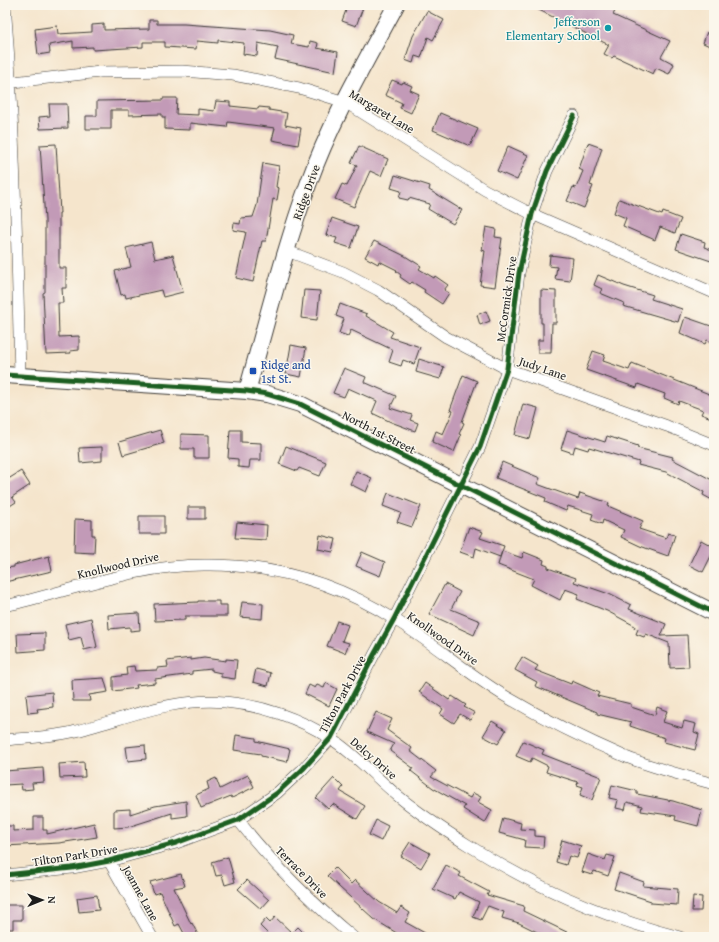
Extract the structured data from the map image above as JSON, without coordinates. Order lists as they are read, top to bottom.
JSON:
{
  "streets": {
    "street": [
      "Margaret Lane",
      "Ridge Drive",
      "McCormick Drive",
      "Judy Lane",
      "North 1st Street",
      "Knollwood Drive",
      "Tilton Park Drive",
      "Delcy Drive",
      "Terrace Drive",
      "Joanne Lane"
    ]
  },
  "crossings": [
    ["Margaret Lane", "Ridge Drive"],
    ["Margaret Lane", "McCormick Drive"],
    ["Ridge Drive", "Judy Lane"],
    ["Ridge Drive", "North 1st Street"],
    ["McCormick Drive", "Judy Lane"],
    ["McCormick Drive", "North 1st Street"],
    ["McCormick Drive", "Tilton Park Drive"],
    ["North 1st Street", "Tilton Park Drive"],
    ["Knollwood Drive", "Tilton Park Drive"],
    ["Tilton Park Drive", "Delcy Drive"],
    ["Tilton Park Drive", "Terrace Drive"],
    ["Tilton Park Drive", "Joanne Lane"]
  ],
  "places": {
    "other": ["Jefferson Elementary School"],
    "transit": ["Ridge and 1st St."]
  },
  "north": "right"
}
